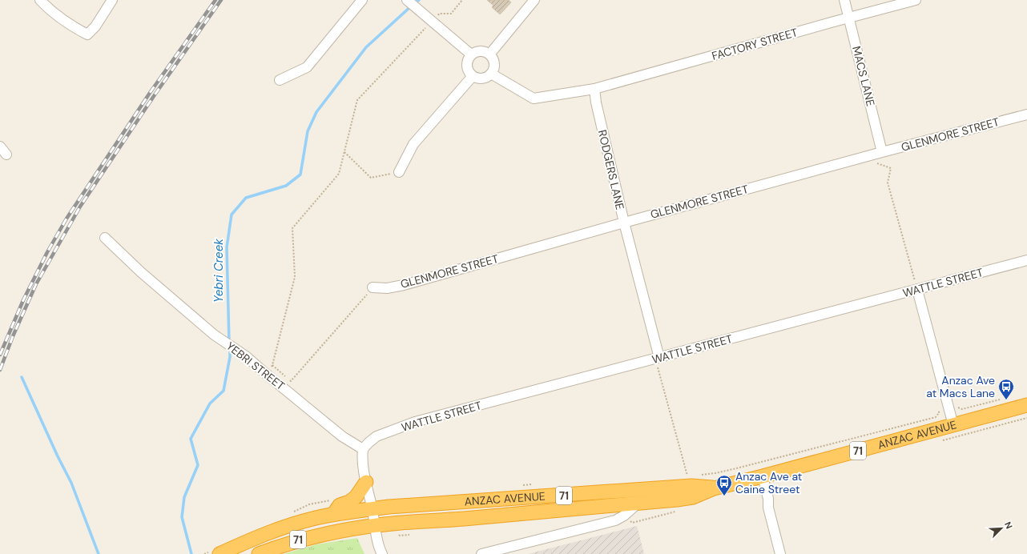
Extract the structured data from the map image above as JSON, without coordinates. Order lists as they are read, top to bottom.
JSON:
{
  "streets": {
    "highway": ["ANZAC AVENUE", "71"],
    "street": [
      "FACTORY STREET",
      "MACS LANE",
      "GLENMORE STREET",
      "RODGERS LANE",
      "WATTLE STREET",
      "YEBRI STREET"
    ]
  },
  "crossings": [
    ["FACTORY STREET", "MACS LANE"],
    ["FACTORY STREET", "RODGERS LANE"],
    ["MACS LANE", "GLENMORE STREET"],
    ["GLENMORE STREET", "RODGERS LANE"],
    ["RODGERS LANE", "WATTLE STREET"],
    ["WATTLE STREET", "YEBRI STREET"]
  ],
  "water": ["Yebri Creek"],
  "places": {
    "bus stop": ["Anzac Ave at Macs Lane", "Anzac Ave at Caine Street"]
  },
  "north": "top right"
}
